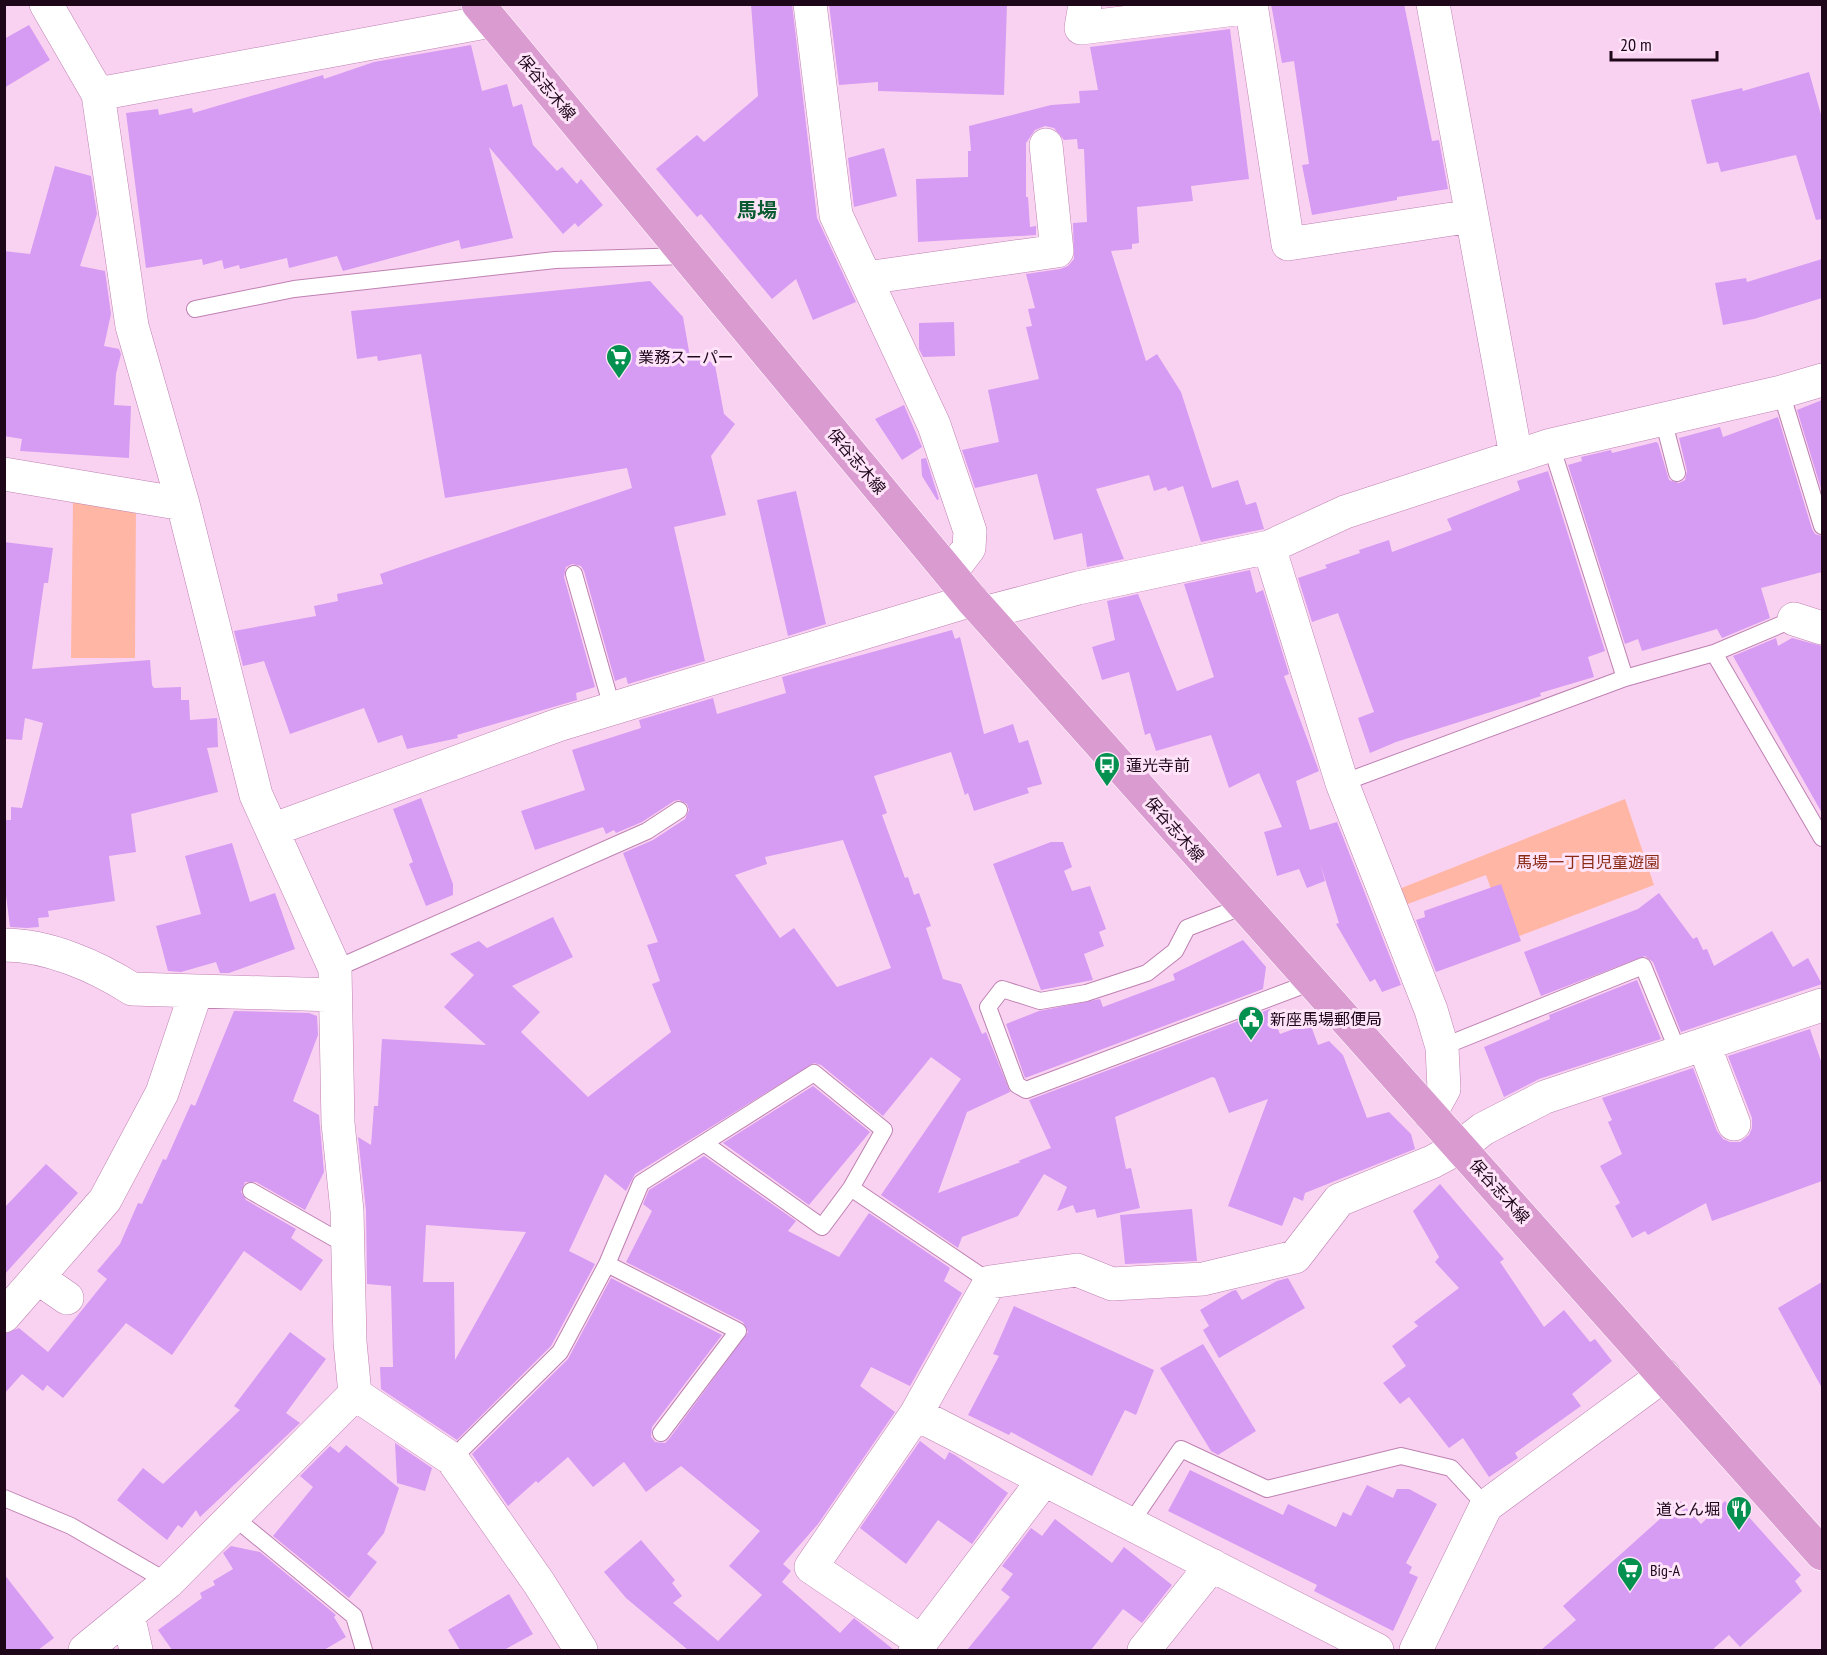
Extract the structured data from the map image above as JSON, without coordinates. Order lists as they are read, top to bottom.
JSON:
{
  "streets": {
    "main road": ["保谷志木線"]
  },
  "districts": ["馬場"],
  "parks": ["馬場一丁目児童遊園"],
  "places": {
    "supermarket": ["業務スーパー", "Big-A"],
    "bus stop": ["蓮光寺前"],
    "public building": ["新座馬場郵便局"],
    "restaurant": ["道とん堀"]
  },
  "scale_bar": "20 m"
}
